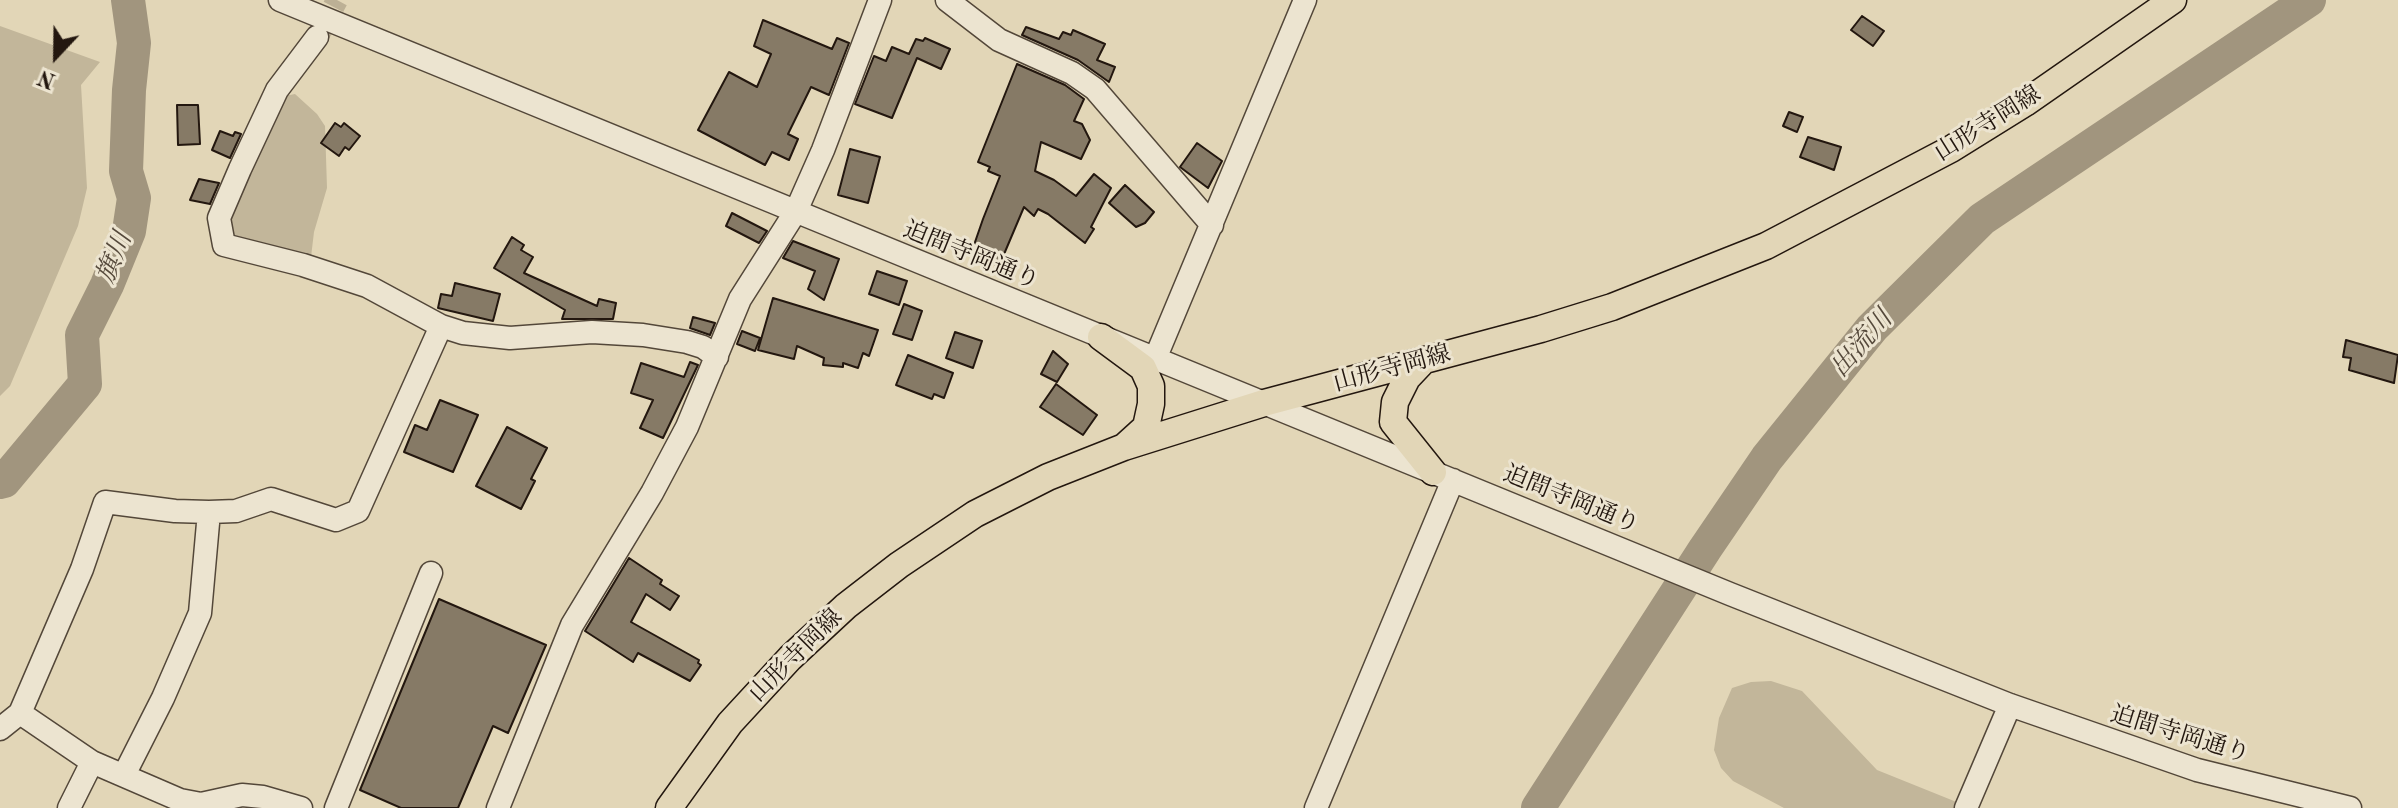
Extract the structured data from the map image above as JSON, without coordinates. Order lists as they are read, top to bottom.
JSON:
{
  "streets": {
    "main road": ["山形寺岡線"],
    "street": ["迫間寺岡通り"]
  },
  "crossings": [
    ["山形寺岡線", "迫間寺岡通り"]
  ],
  "water": ["旗川", "出流川"],
  "north": "bottom"
}
